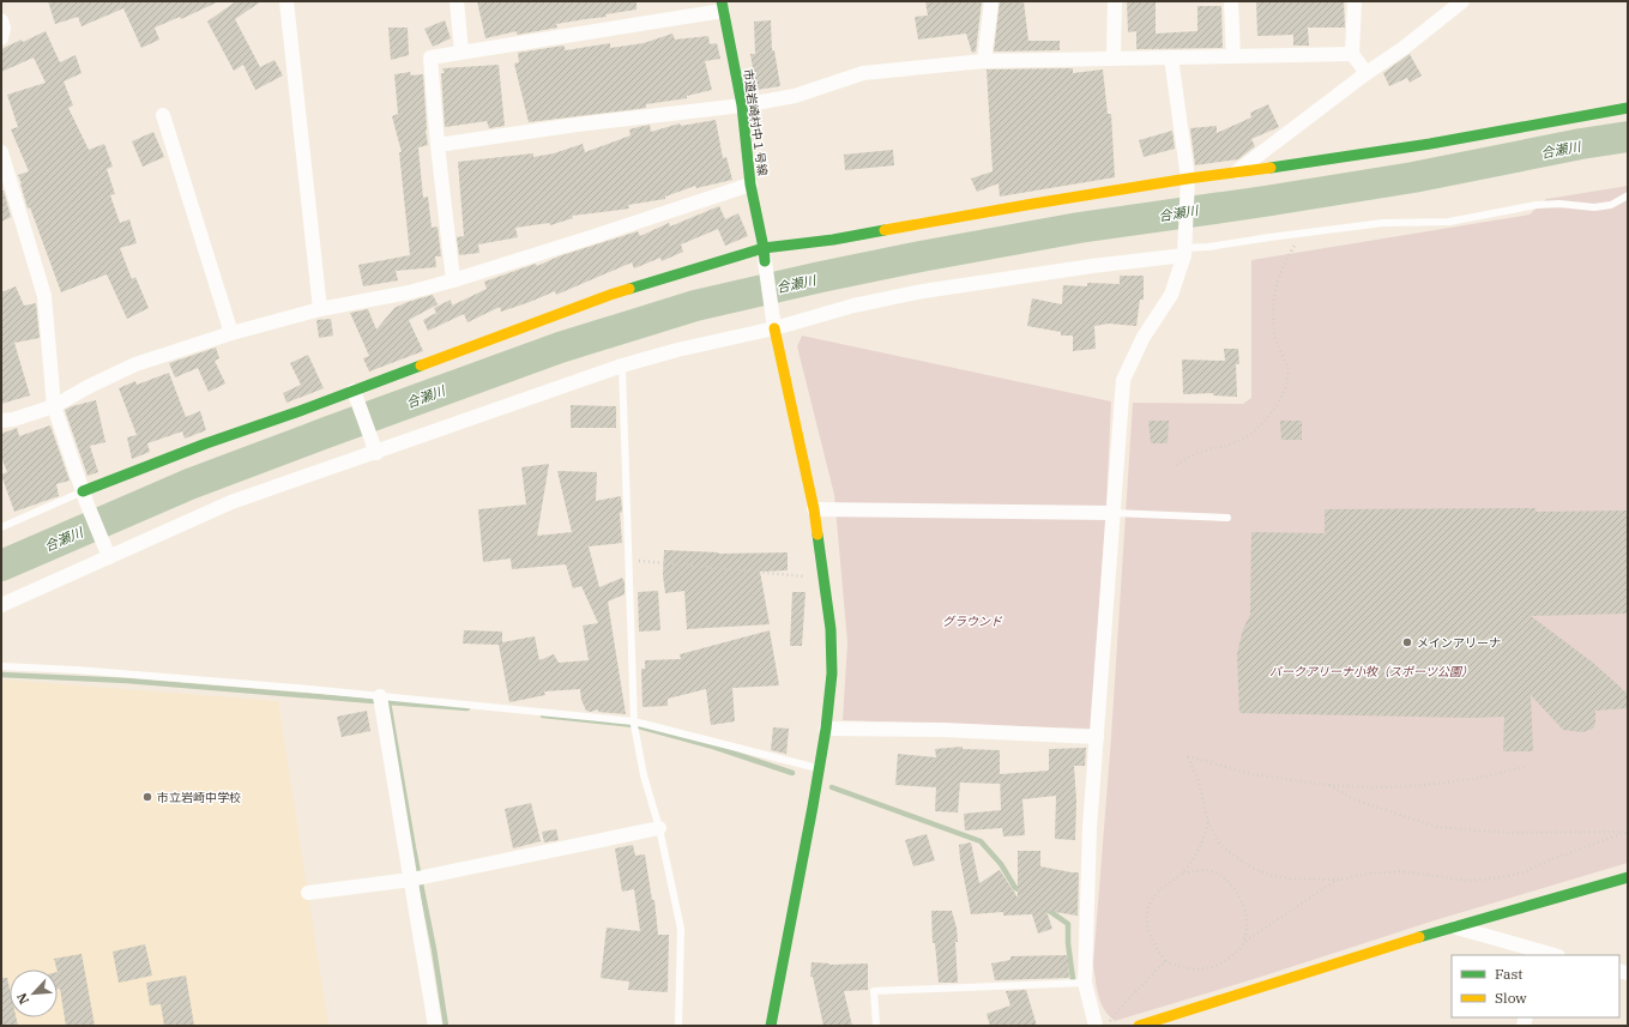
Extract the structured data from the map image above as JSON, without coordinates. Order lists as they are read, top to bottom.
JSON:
{
  "streets": {
    "street": ["市道岩崎村中１号線"]
  },
  "water": ["合瀬川"],
  "parks": ["グラウンド", "パークアリーナ小牧（スポーツ公園）"],
  "places": ["メインアリーナ", "市立岩崎中学校"],
  "legend": ["Fast", "Slow"],
  "north": "bottom left"
}
